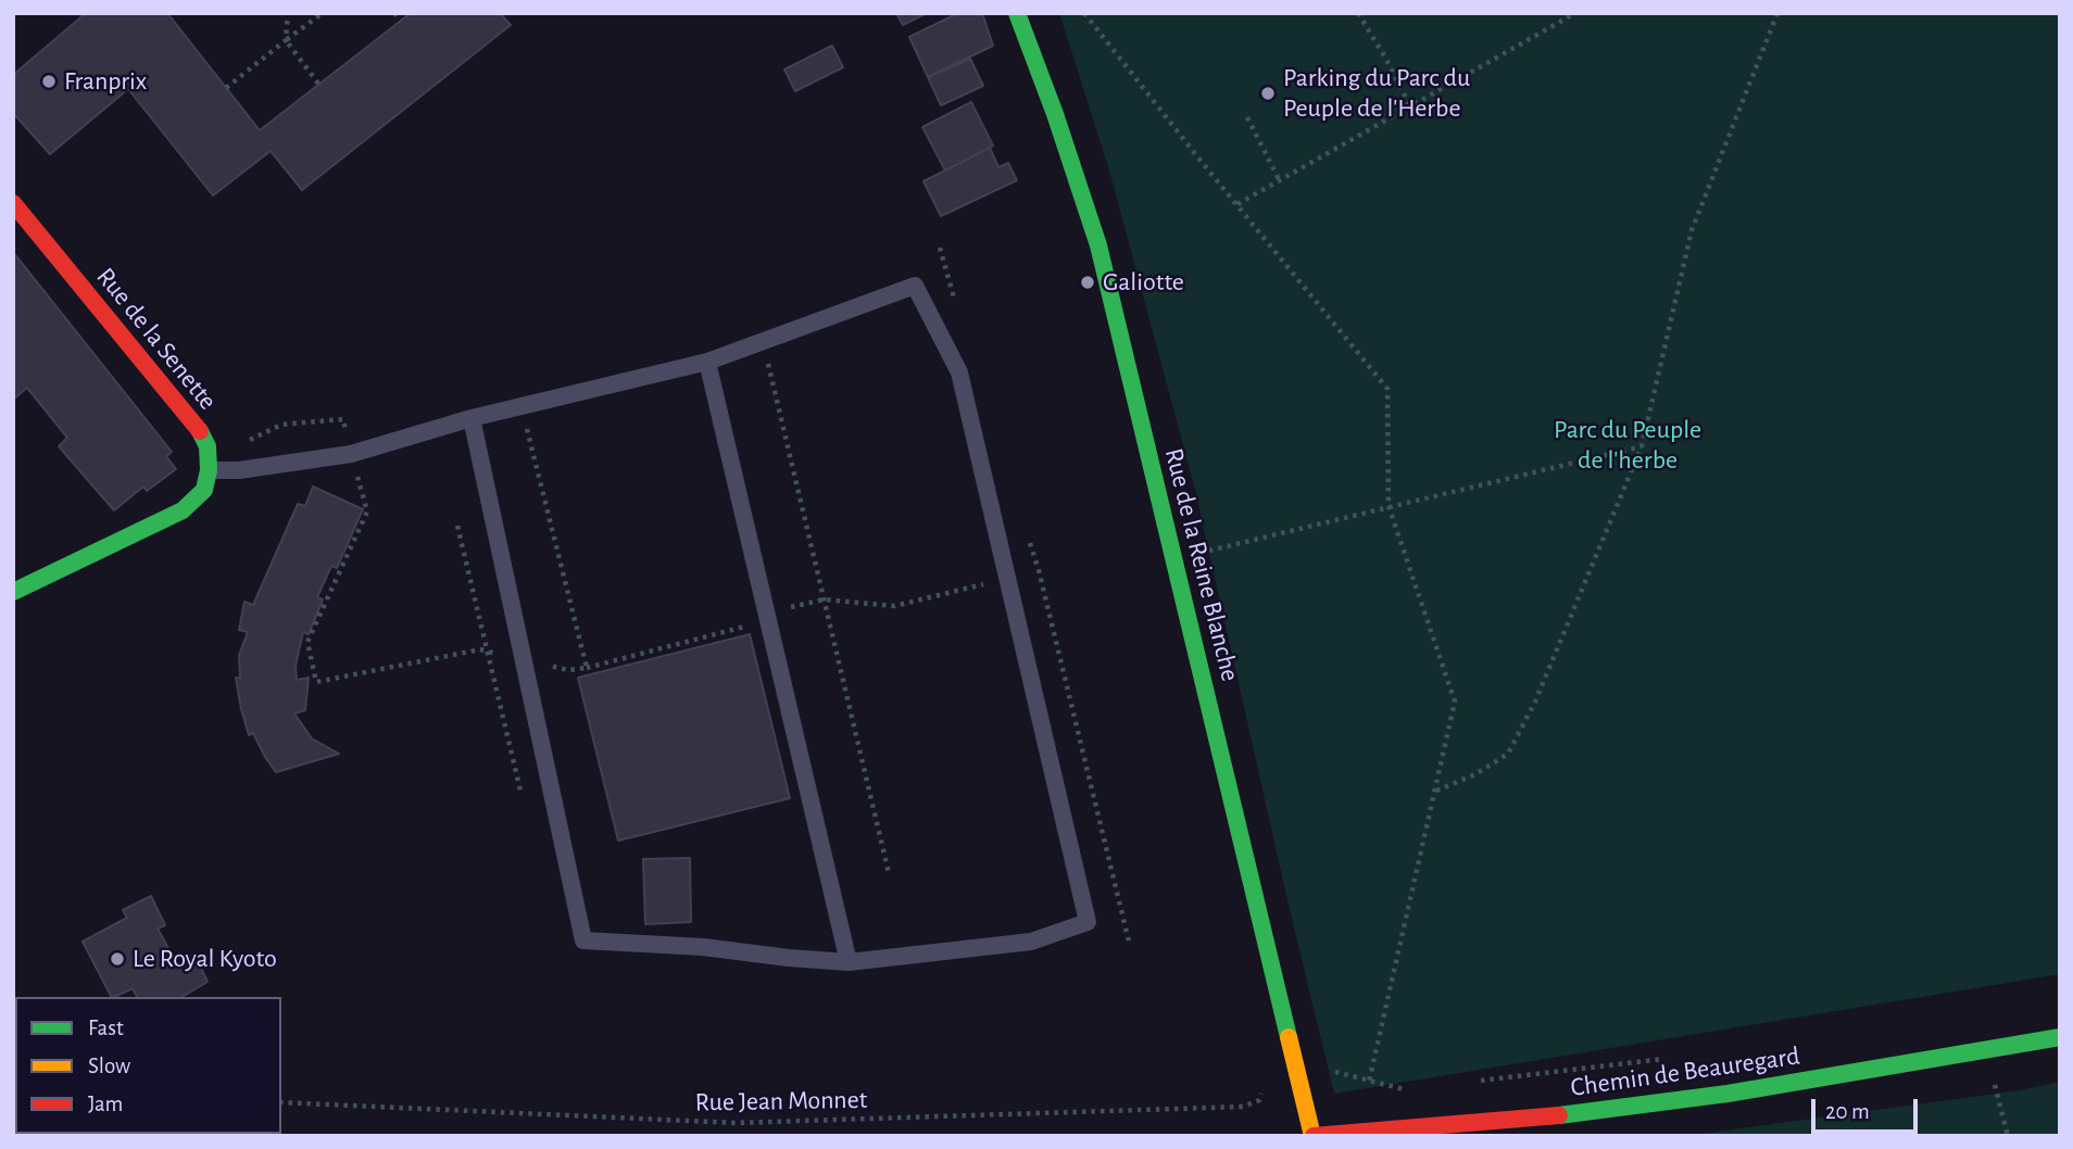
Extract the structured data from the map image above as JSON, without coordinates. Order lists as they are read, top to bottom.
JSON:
{
  "streets": {
    "street": ["Rue de la Senette", "Rue de la Reine Blanche", "Chemin de Beauregard"],
    "path": ["Rue Jean Monnet"]
  },
  "crossings": [
    ["Rue de la Reine Blanche", "Chemin de Beauregard"]
  ],
  "parks": ["Parc du Peuple de l'herbe"],
  "places": [
    "Franprix",
    "Parking du Parc du Peuple de l'Herbe",
    "Galiotte",
    "Le Royal Kyoto"
  ],
  "legend": ["Fast", "Slow", "Jam"],
  "scale_bar": "20 m"
}
